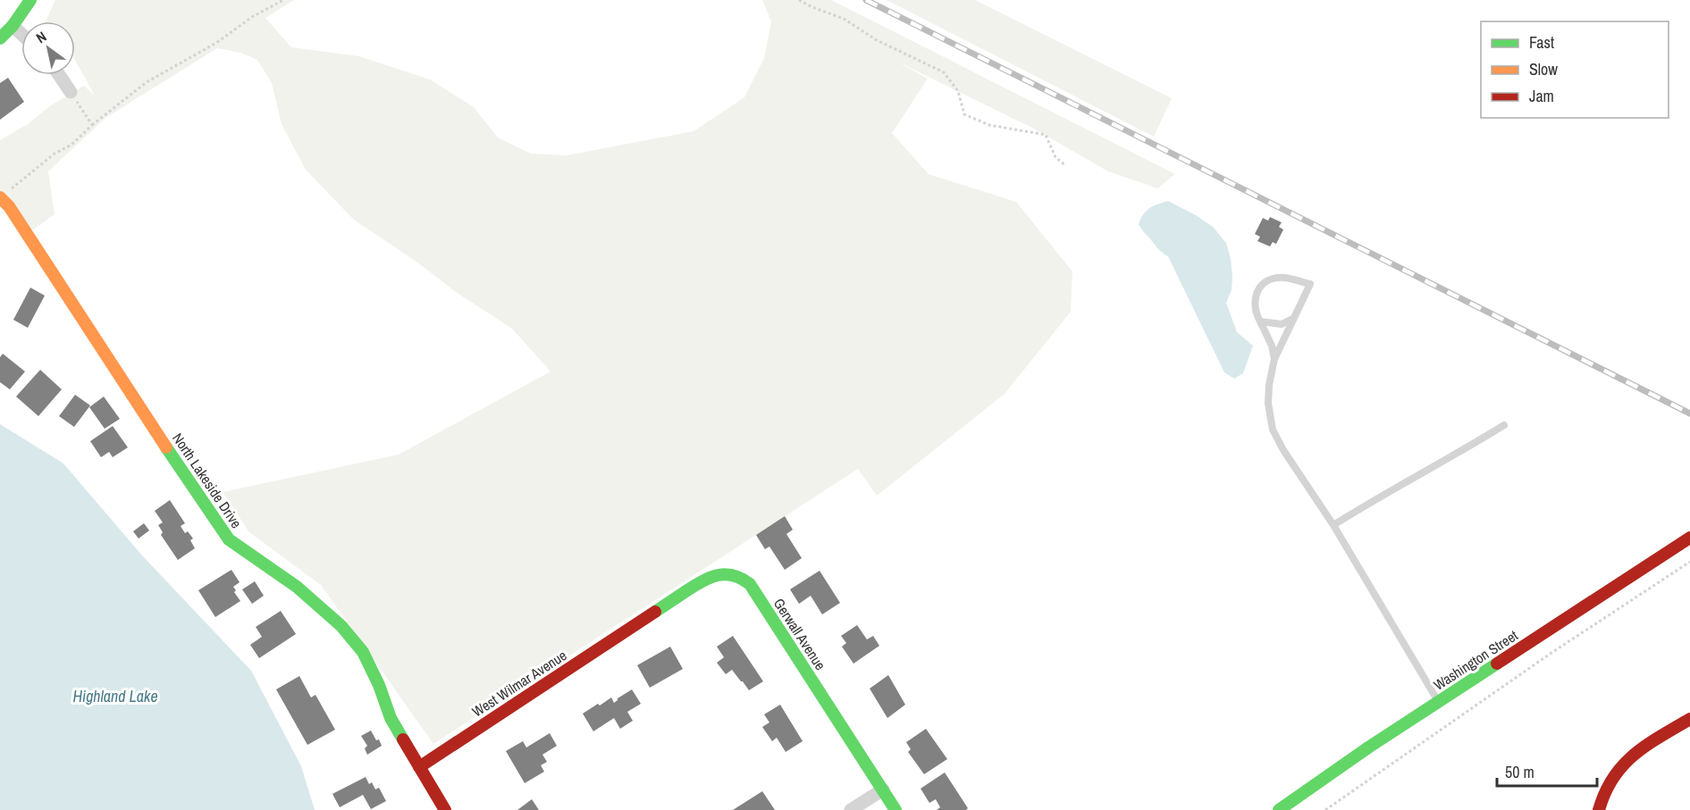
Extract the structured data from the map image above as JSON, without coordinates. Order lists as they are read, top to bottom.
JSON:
{
  "streets": {
    "street": [
      "North Lakeside Drive",
      "Gerwall Avenue",
      "Washington Street",
      "West Wilmar Avenue"
    ]
  },
  "crossings": [
    ["North Lakeside Drive", "West Wilmar Avenue"],
    ["Gerwall Avenue", "West Wilmar Avenue"]
  ],
  "water": ["Highland Lake"],
  "legend": ["Fast", "Slow", "Jam"],
  "scale_bar": "50 m",
  "north": "top left"
}
